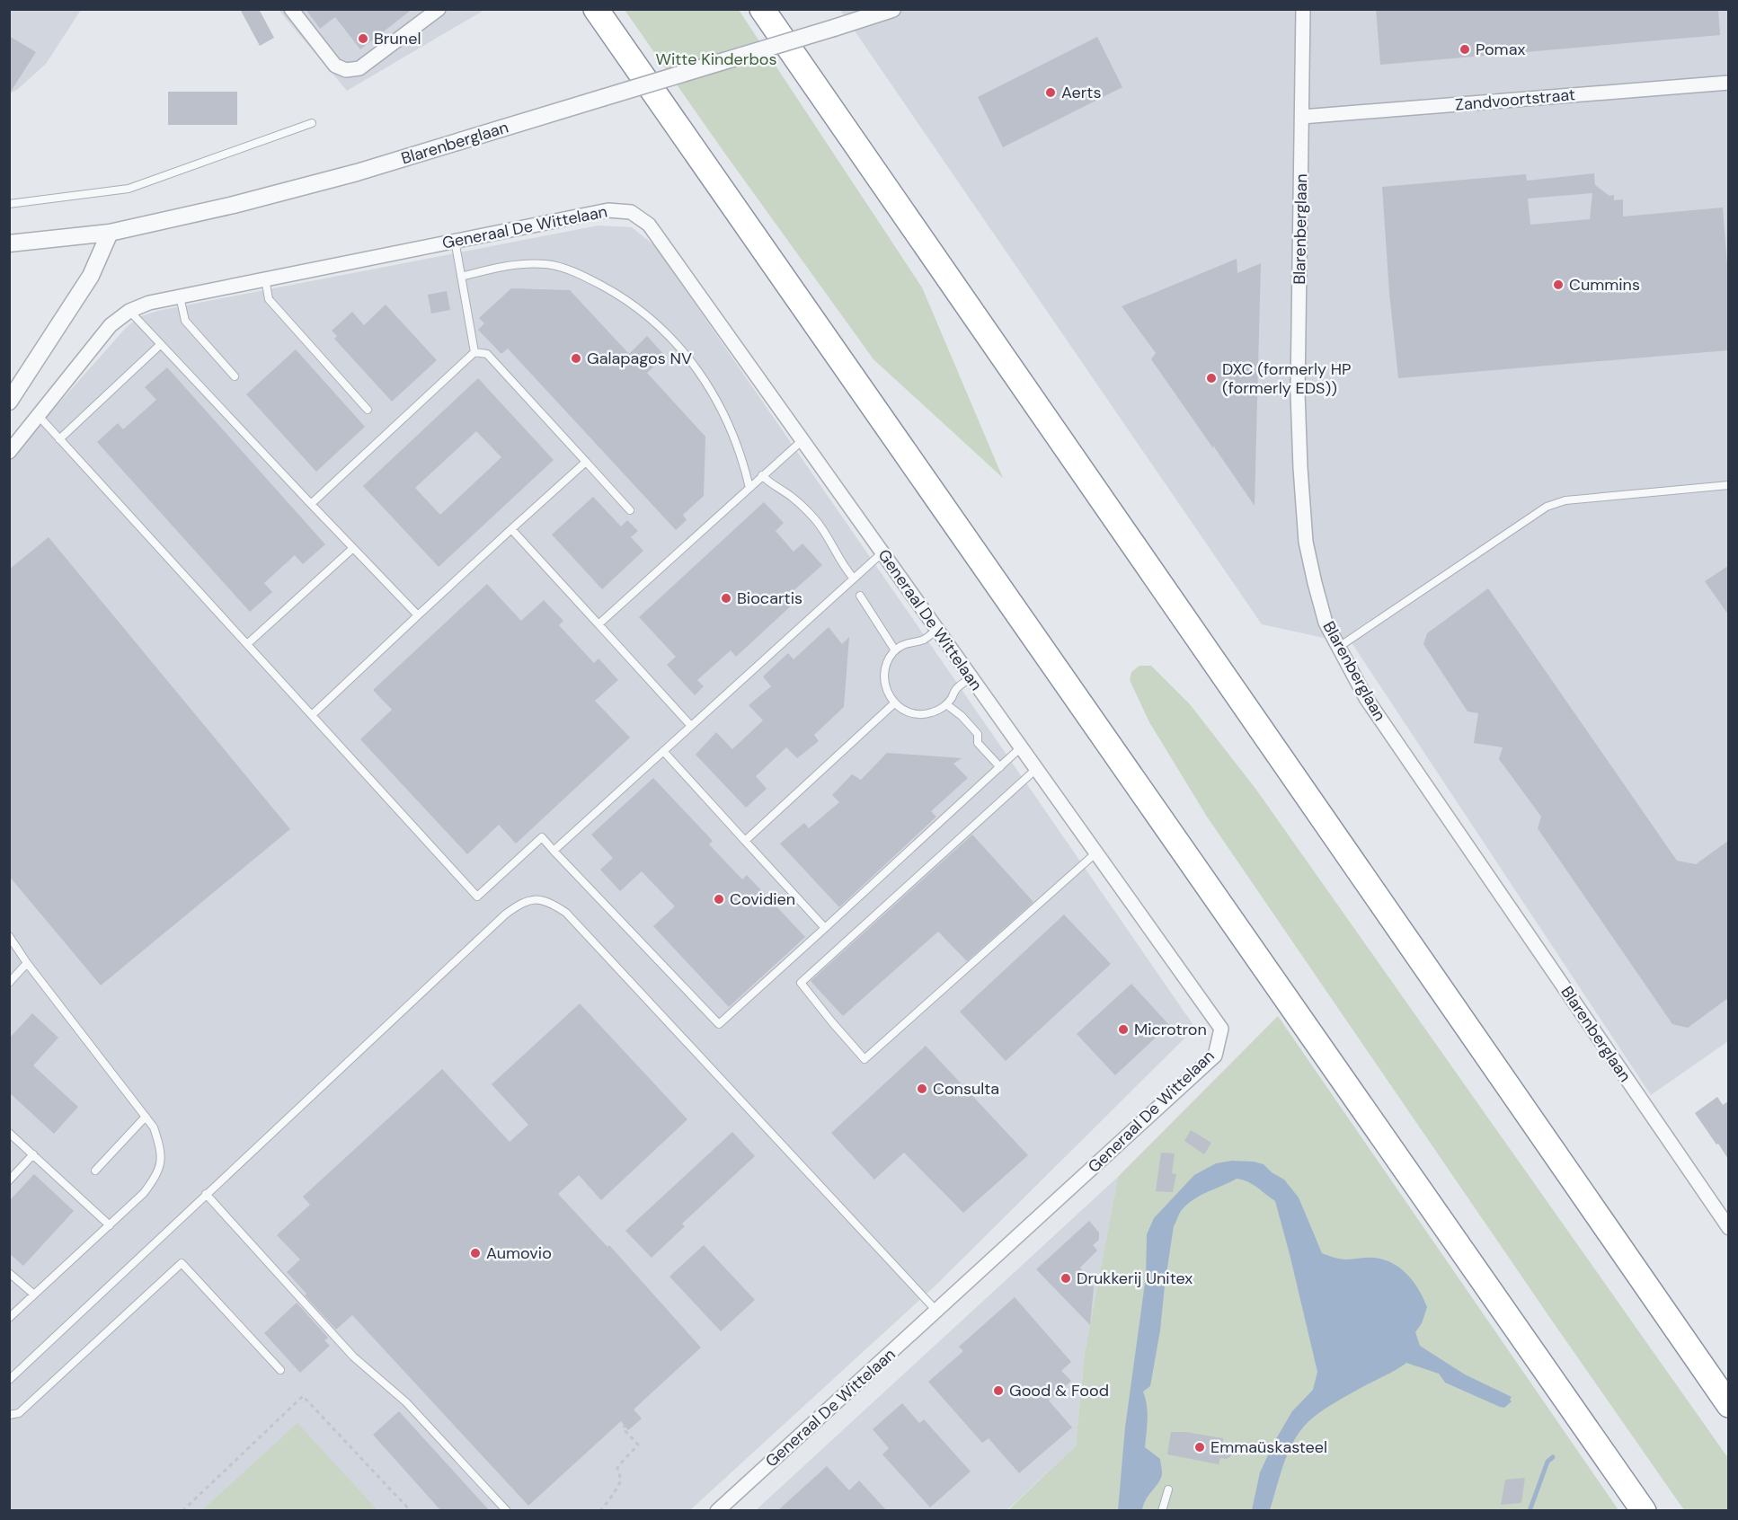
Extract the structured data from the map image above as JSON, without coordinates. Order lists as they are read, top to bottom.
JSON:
{
  "streets": {
    "street": ["Zandvoortstraat", "Blarenberglaan", "Generaal De Wittelaan"]
  },
  "crossings": [
    ["Zandvoortstraat", "Blarenberglaan"]
  ],
  "parks": ["Witte Kinderbos"],
  "places": [
    "Brunel",
    "Pomax",
    "Aerts",
    "Cummins",
    "Galapagos NV",
    "DXC (formerly HP (formerly EDS))",
    "Biocartis",
    "Covidien",
    "Microtron",
    "Consulta",
    "Aumovio",
    "Drukkerij Unitex",
    "Good & Food",
    "Emmaüskasteel"
  ]
}
